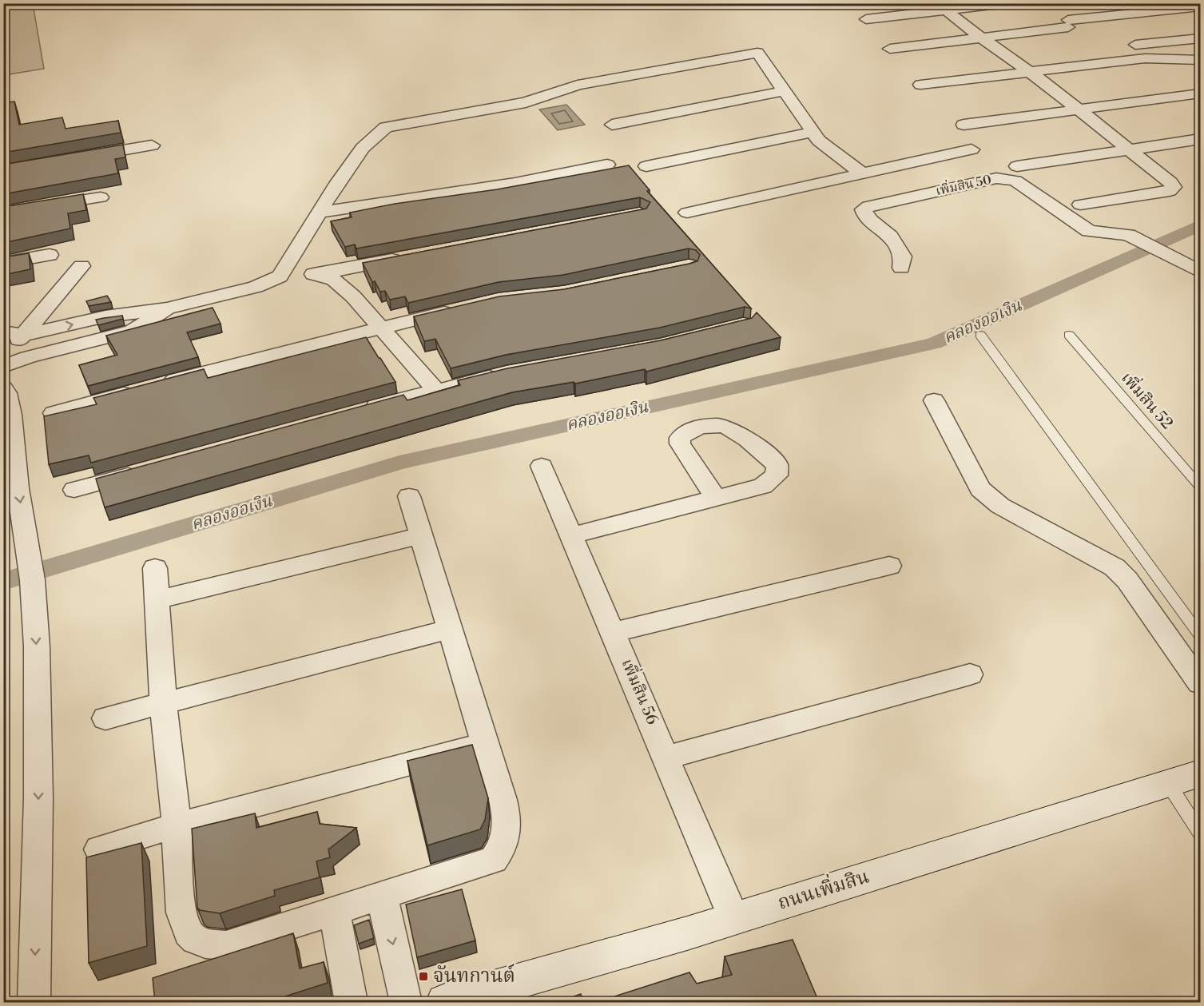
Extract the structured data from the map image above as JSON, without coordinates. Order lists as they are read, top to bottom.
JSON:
{
  "streets": {
    "street": ["เพิ่มสิน 50", "เพิ่มสิน 56", "ถนนเพิ่มสิน"],
    "lane": ["เพิ่มสิน 52"]
  },
  "crossings": [
    ["เพิ่มสิน 56", "ถนนเพิ่มสิน"]
  ],
  "water": ["คลองออเงิน"],
  "places": {
    "transit": ["จันทกานต์"]
  }
}
